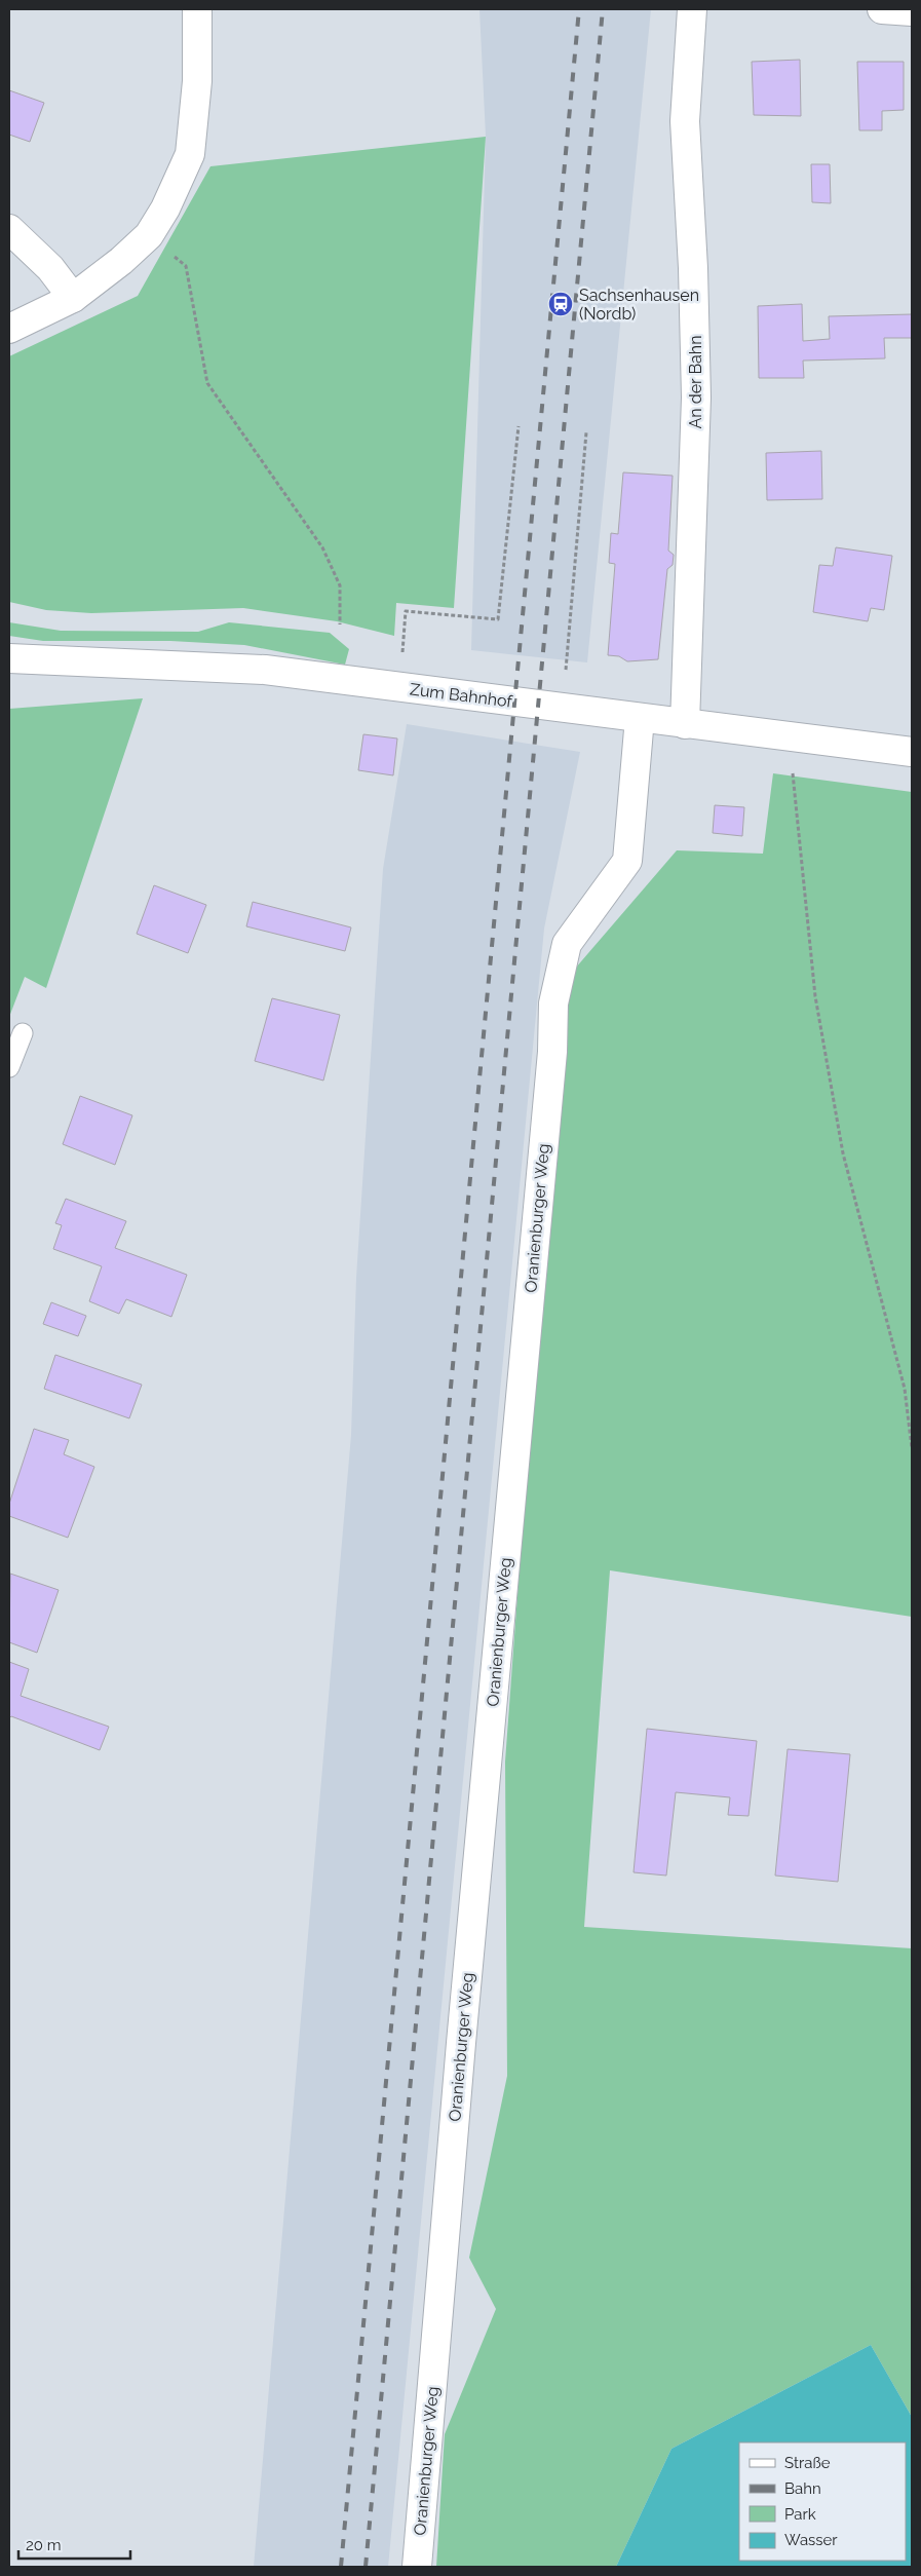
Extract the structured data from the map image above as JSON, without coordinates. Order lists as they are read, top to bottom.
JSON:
{
  "streets": {
    "street": ["An der Bahn", "Zum Bahnhof", "Oranienburger Weg"]
  },
  "crossings": [
    ["An der Bahn", "Zum Bahnhof"],
    ["Zum Bahnhof", "Oranienburger Weg"]
  ],
  "places": {
    "station": ["Sachsenhausen (Nordb)"]
  },
  "legend": [
    "Straße",
    "Bahn",
    "Park",
    "Wasser"
  ],
  "scale_bar": "20 m"
}
